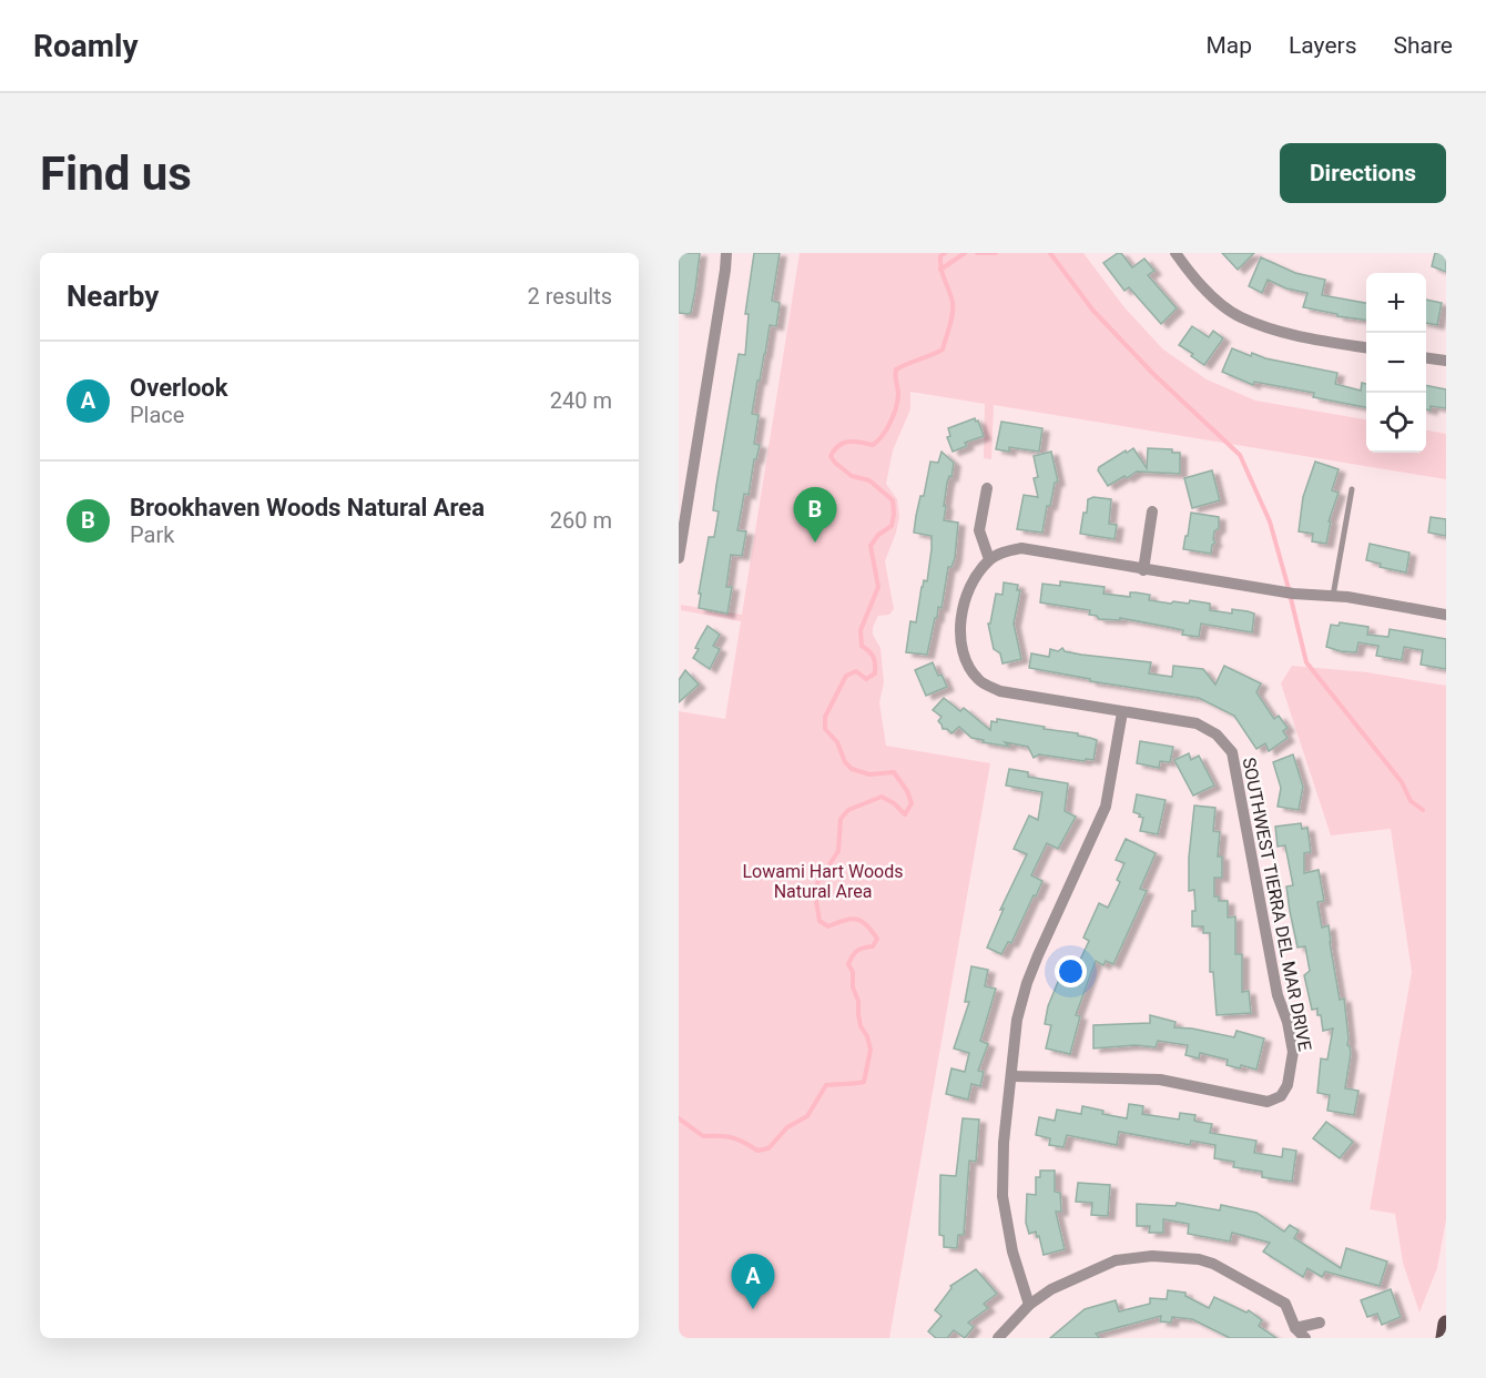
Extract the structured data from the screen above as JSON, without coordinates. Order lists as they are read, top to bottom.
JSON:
{
  "streets": {
    "street": ["SOUTHWEST TIERRA DEL MAR DRIVE"]
  },
  "parks": ["Lowami Hart Woods Natural Area"],
  "page": {
    "header": "Roamly",
    "nav": ["Map", "Layers", "Share"],
    "buttons": "Directions",
    "title": "Find us",
    "heading": ["Nearby", "2 results"],
    "map_buttons": ["+", "−"],
    "list": [
      {
        "mark": "A",
        "name": "Overlook",
        "note": "Place",
        "value": "240 m"
      },
      {
        "mark": "B",
        "name": "Brookhaven Woods Natural Area",
        "note": "Park",
        "value": "260 m"
      }
    ],
    "pins": ["B", "A"]
  }
}
